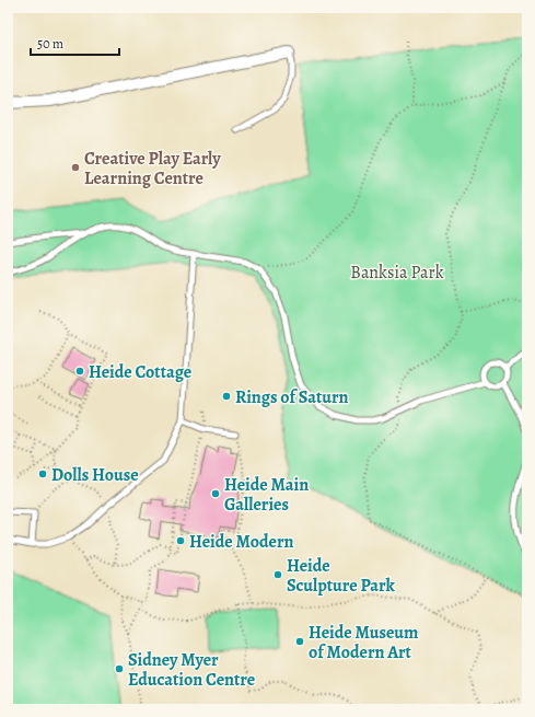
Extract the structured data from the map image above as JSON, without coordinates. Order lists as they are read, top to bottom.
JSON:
{
  "parks": ["Banksia Park"],
  "places": [
    "Creative Play Early Learning Centre",
    "Heide Cottage",
    "Rings of Saturn",
    "Dolls House",
    "Heide Main Galleries",
    "Heide Modern",
    "Heide Sculpture Park",
    "Heide Museum of Modern Art",
    "Sidney Myer Education Centre"
  ],
  "scale_bar": "50 m"
}
